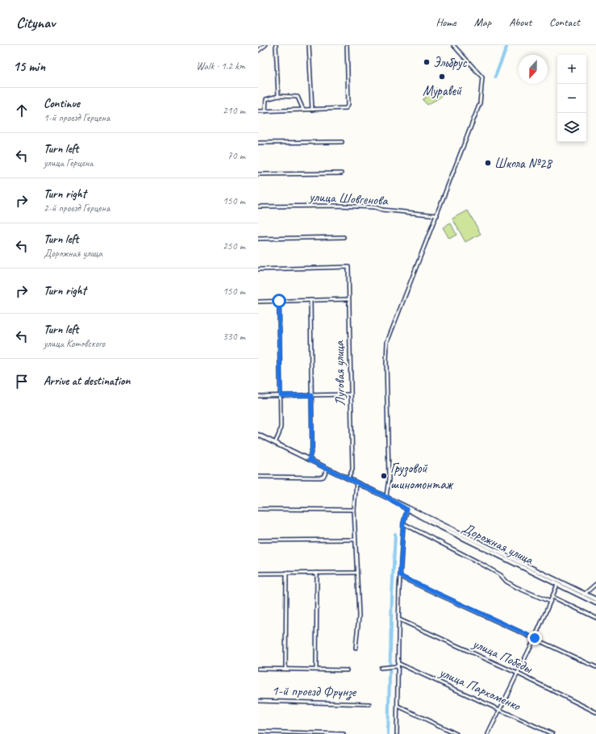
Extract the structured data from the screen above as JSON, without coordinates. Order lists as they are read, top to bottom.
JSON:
{
  "streets": {
    "main road": ["Дорожная улица"],
    "street": [
      "улица Шовгенова",
      "Луговая улица",
      "улица Победы",
      "улица Пархоменко",
      "1-й проезд Фрунзе"
    ]
  },
  "crossings": [
    ["Луговая улица", "Дорожная улица"]
  ],
  "places": [
    "Эльбрус",
    "Муравей",
    "Школа №28",
    "Грузовой шиномонтаж"
  ],
  "north": "bottom",
  "page": {
    "header": "Citynav",
    "nav": [
      "Home",
      "Map",
      "About",
      "Contact"
    ],
    "heading": ["15 min", "Walk · 1.2 km"],
    "map_buttons": ["+", "−"],
    "list": [
      ["Continue", "1-й проезд Герцена", "210 m"],
      ["Turn left", "улица Герцена", "70 m"],
      ["Turn right", "2-й проезд Герцена", "150 m"],
      ["Turn left", "Дорожная улица", "250 m"],
      ["Turn right", "150 m"],
      ["Turn left", "улица Котовского", "330 m"],
      "Arrive at destination"
    ]
  }
}
